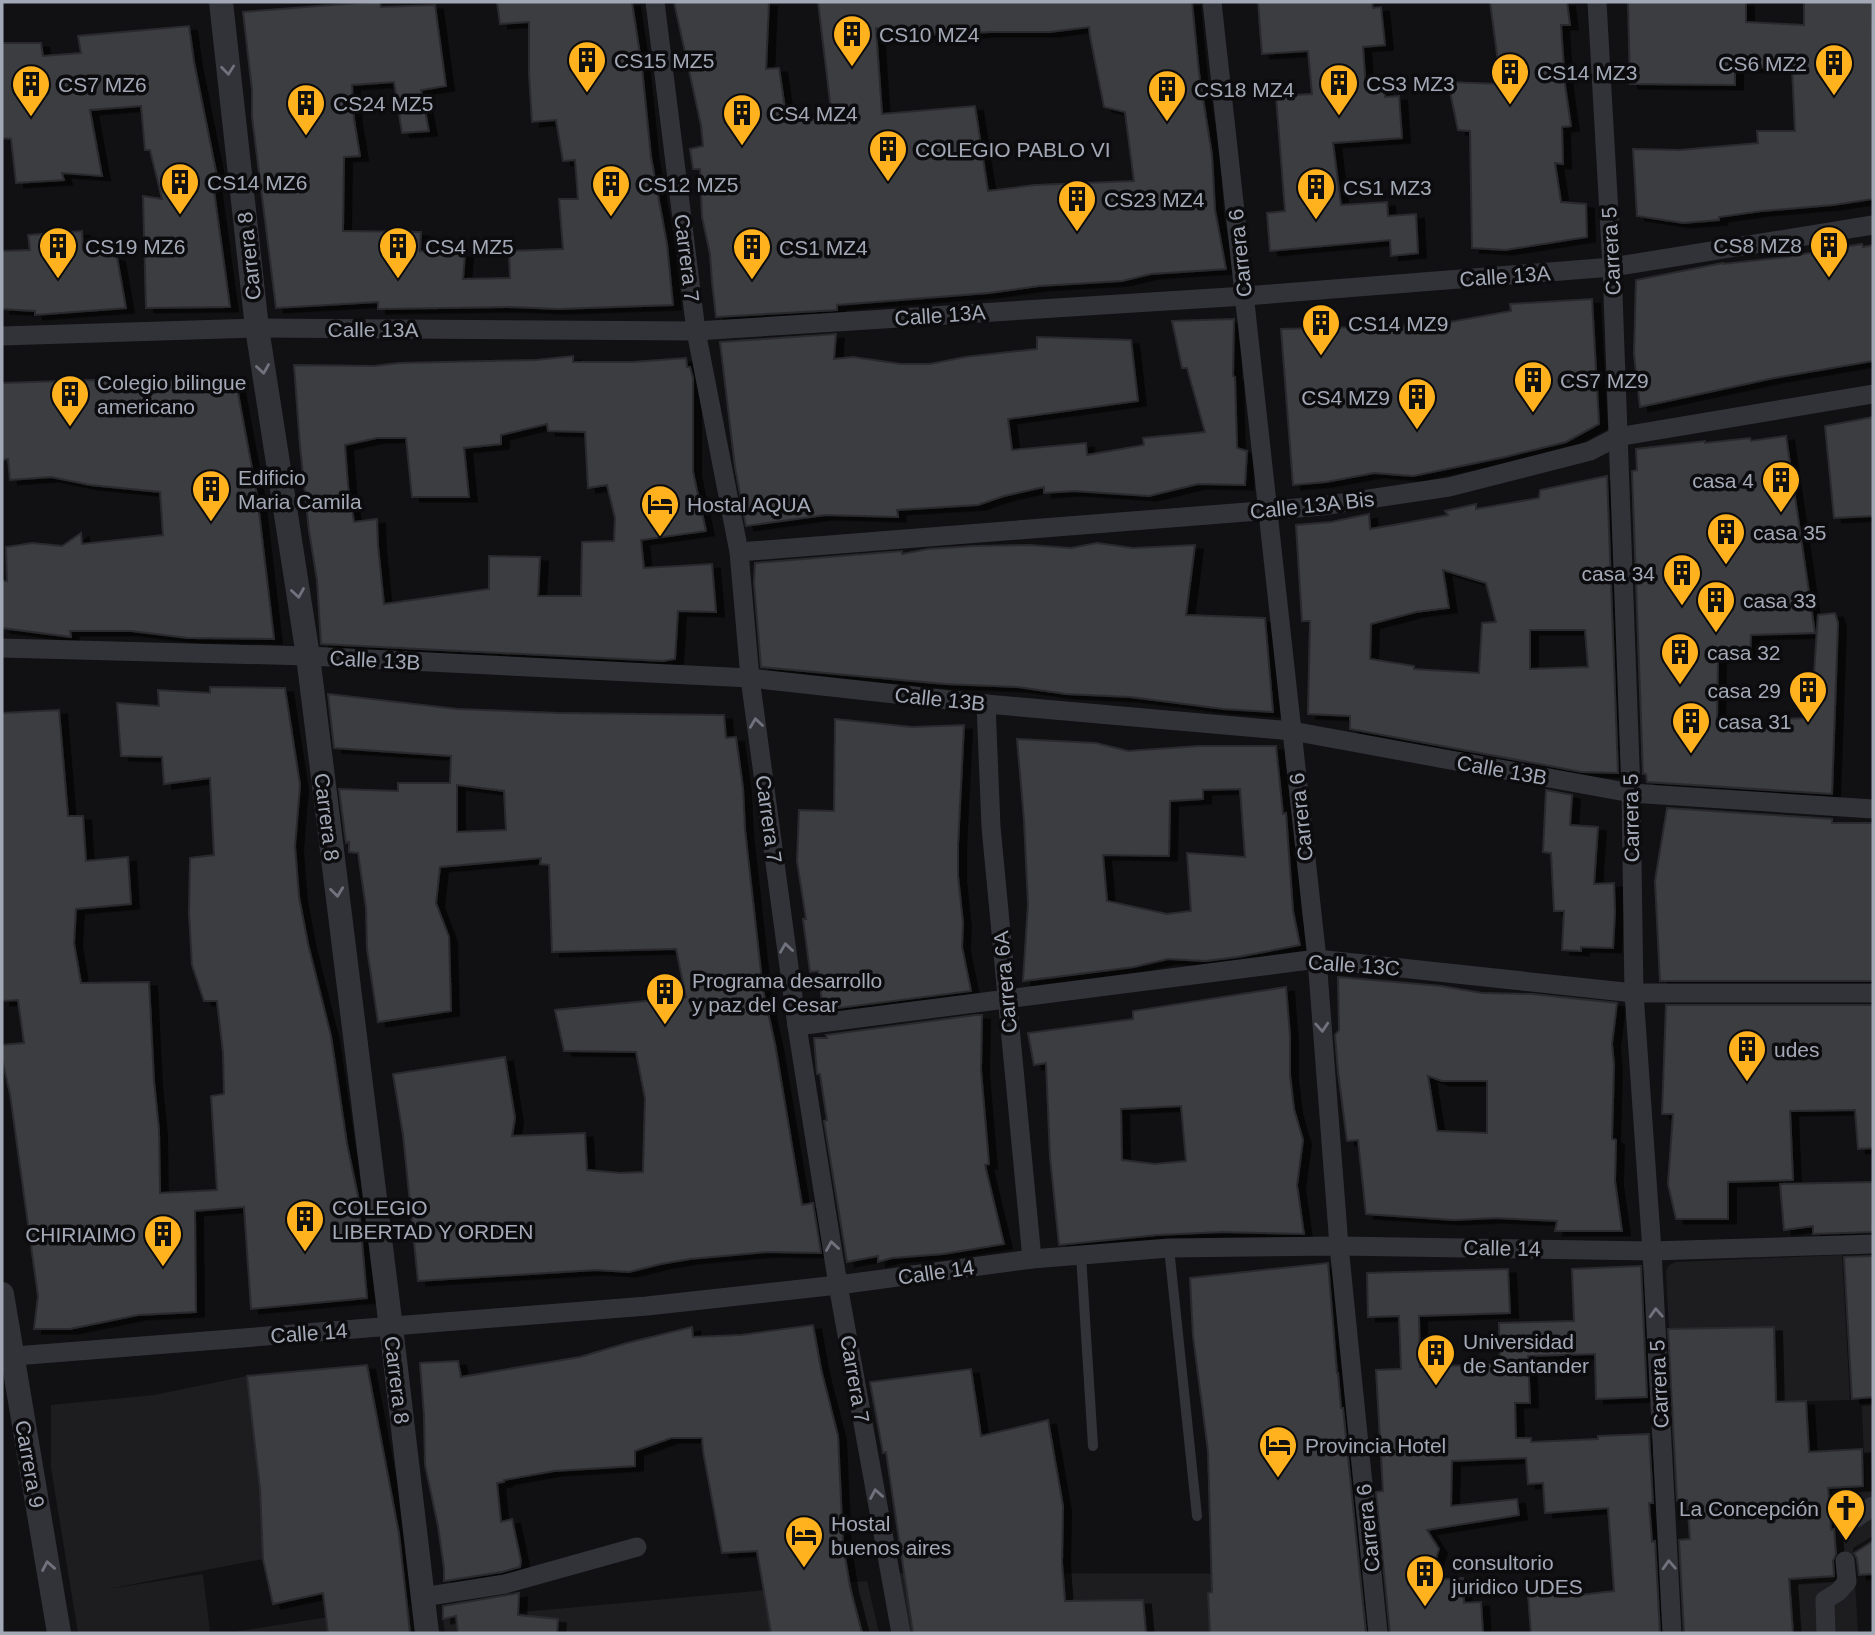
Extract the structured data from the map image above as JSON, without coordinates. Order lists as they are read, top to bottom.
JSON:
{
  "streets": {
    "street": [
      "Carrera 5",
      "Carrera 6",
      "Carrera 8",
      "Carrera 7",
      "Calle 13A",
      "Calle 13A Bis",
      "Calle 13B",
      "Calle 13C",
      "Carrera 6A",
      "Calle 14",
      "Carrera 9"
    ]
  },
  "crossings": [
    ["Carrera 5", "Calle 13A"],
    ["Carrera 5", "Calle 13A Bis"],
    ["Carrera 5", "Calle 13B"],
    ["Carrera 5", "Calle 13C"],
    ["Carrera 5", "Calle 14"],
    ["Carrera 6", "Calle 13A"],
    ["Carrera 6", "Calle 13A Bis"],
    ["Carrera 6", "Calle 13B"],
    ["Carrera 6", "Calle 13C"],
    ["Carrera 6", "Calle 14"],
    ["Carrera 8", "Calle 13A"],
    ["Carrera 8", "Calle 13B"],
    ["Carrera 8", "Calle 14"],
    ["Carrera 7", "Calle 13A"],
    ["Carrera 7", "Calle 13A Bis"],
    ["Carrera 7", "Calle 13B"],
    ["Carrera 7", "Calle 13C"],
    ["Carrera 7", "Calle 14"],
    ["Calle 13B", "Carrera 6A"],
    ["Calle 13C", "Carrera 6A"],
    ["Carrera 6A", "Calle 14"],
    ["Calle 14", "Carrera 9"]
  ],
  "one_way": ["Carrera 8", "Carrera 7", "Carrera 9"],
  "places": {
    "building": [
      "CS10 MZ4",
      "CS15 MZ5",
      "CS6 MZ2",
      "CS14 MZ3",
      "CS3 MZ3",
      "CS7 MZ6",
      "CS18 MZ4",
      "CS24 MZ5",
      "CS4 MZ4",
      "COLEGIO PABLO VI",
      "CS14 MZ6",
      "CS12 MZ5",
      "CS1 MZ3",
      "CS23 MZ4",
      "CS8 MZ8",
      "CS19 MZ6",
      "CS4 MZ5",
      "CS1 MZ4",
      "CS14 MZ9",
      "CS7 MZ9",
      "Colegio bilingue americano",
      "CS4 MZ9",
      "casa 4",
      "Edificio Maria Camila",
      "casa 35",
      "casa 34",
      "casa 33",
      "casa 32",
      "casa 29",
      "casa 31",
      "Programa desarrollo y paz del Cesar",
      "udes",
      "COLEGIO LIBERTAD Y ORDEN",
      "CHIRIAIMO",
      "Universidad de Santander",
      "consultorio juridico UDES"
    ],
    "hotel": ["Hostal AQUA", "Provincia Hotel", "Hostal buenos aires"],
    "church": ["La Concepción"]
  }
}
